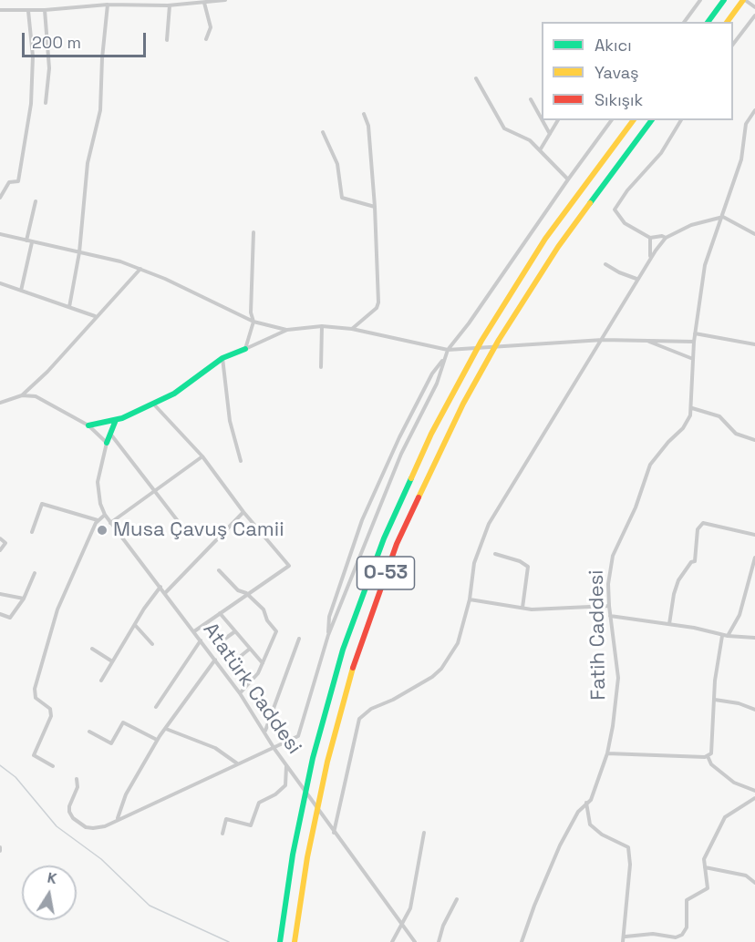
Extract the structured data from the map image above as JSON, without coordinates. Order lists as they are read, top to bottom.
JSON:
{
  "streets": {
    "main road": ["O-53"],
    "street": ["Fatih Caddesi", "Atatürk Caddesi"]
  },
  "places": ["Musa Çavuş Camii"],
  "legend": ["Akıcı", "Yavaş", "Sıkışık"],
  "scale_bar": "200 m",
  "north": "top"
}
